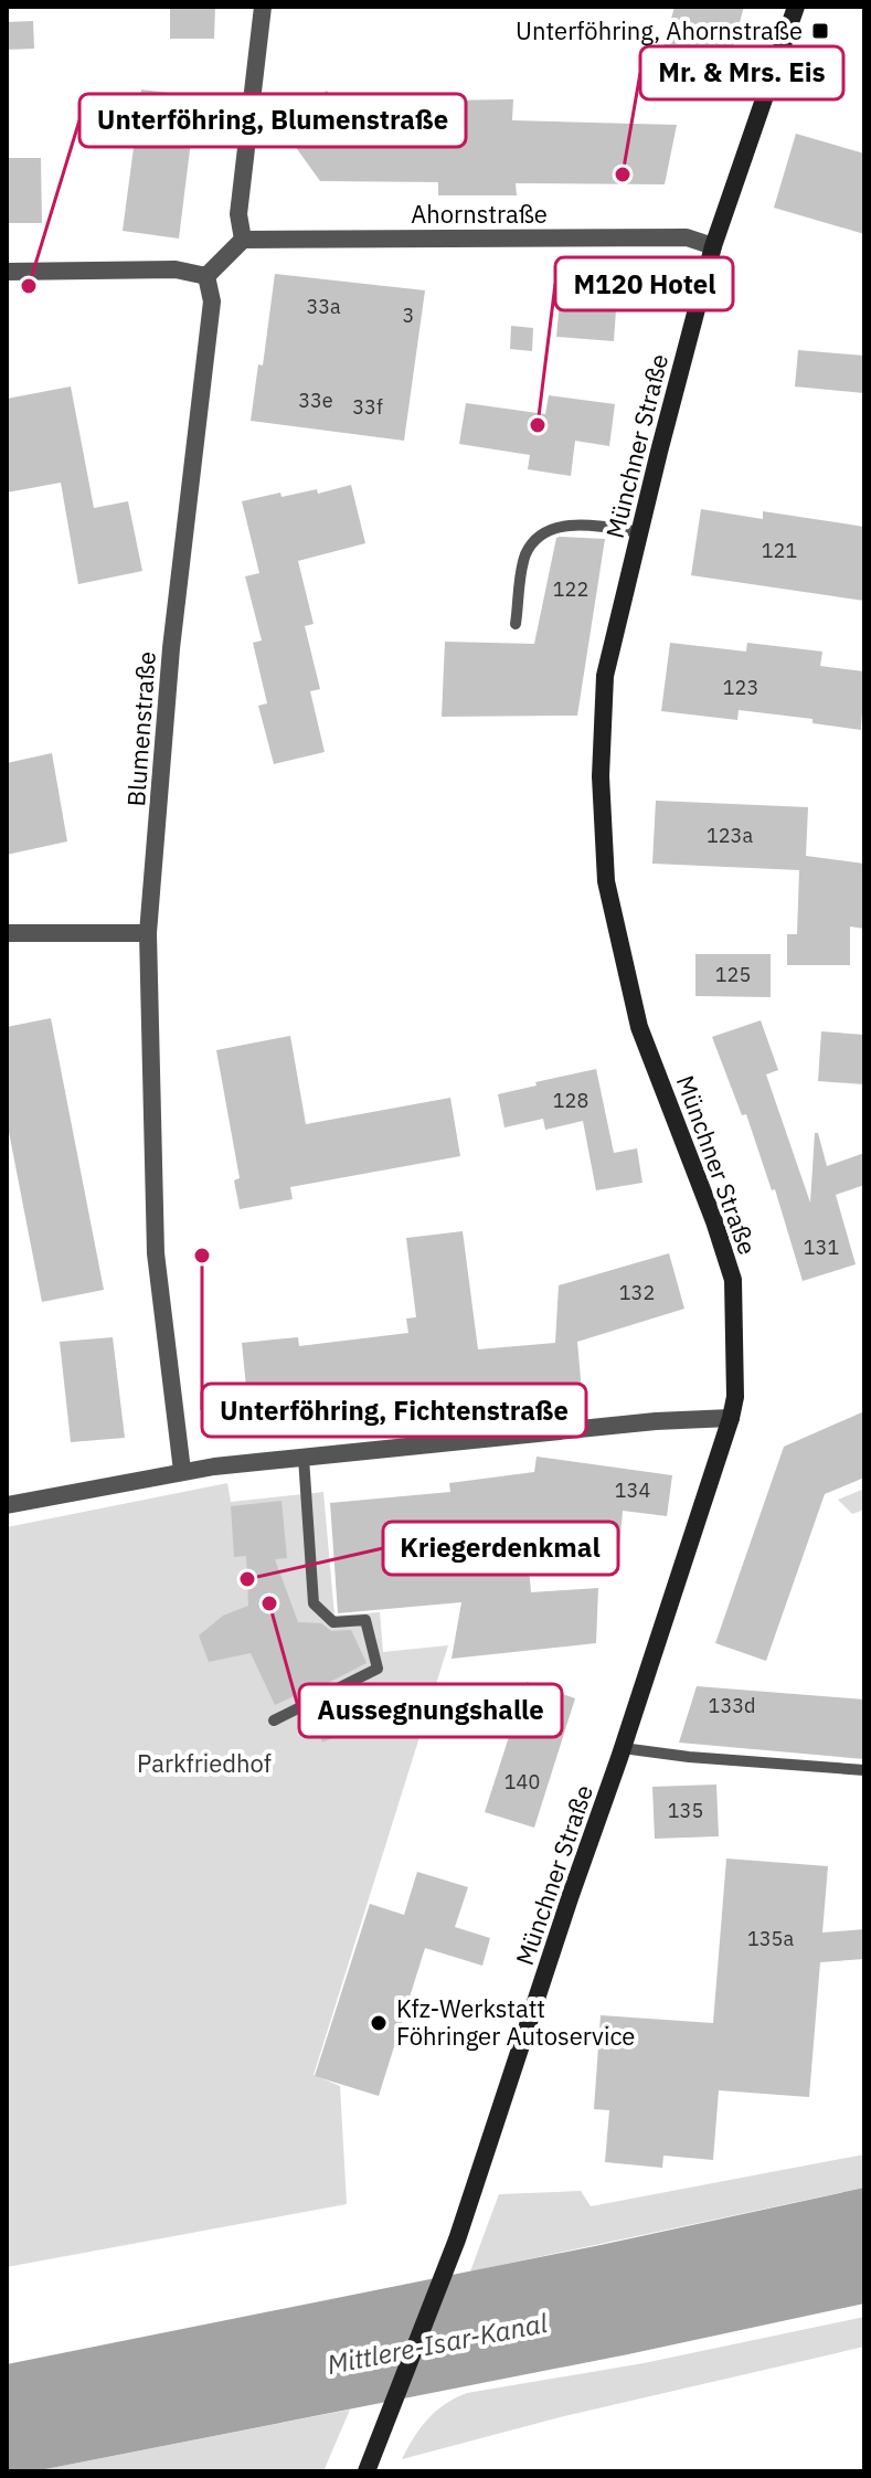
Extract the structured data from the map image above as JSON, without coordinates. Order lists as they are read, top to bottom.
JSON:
{
  "streets": {
    "main road": ["Münchner Straße"],
    "street": ["Ahornstraße", "Blumenstraße"]
  },
  "crossings": [
    ["Ahornstraße", "Münchner Straße"]
  ],
  "water": ["Mittlere-Isar-Kanal"],
  "parks": ["Parkfriedhof"],
  "places": {
    "transit": ["Unterföhring, Ahornstraße"],
    "other": [
      "Mr. & Mrs. Eis",
      "Unterföhring, Blumenstraße",
      "M120 Hotel",
      "Unterföhring, Fichtenstraße",
      "Kriegerdenkmal",
      "Aussegnungshalle",
      "Kfz-Werkstatt Föhringer Autoservice"
    ]
  },
  "house_numbers": [
    "33a",
    "3",
    "33e",
    "33f",
    "121",
    "122",
    "123",
    "123a",
    "125",
    "128",
    "131",
    "132",
    "134",
    "133d",
    "140",
    "135",
    "135a"
  ]
}
